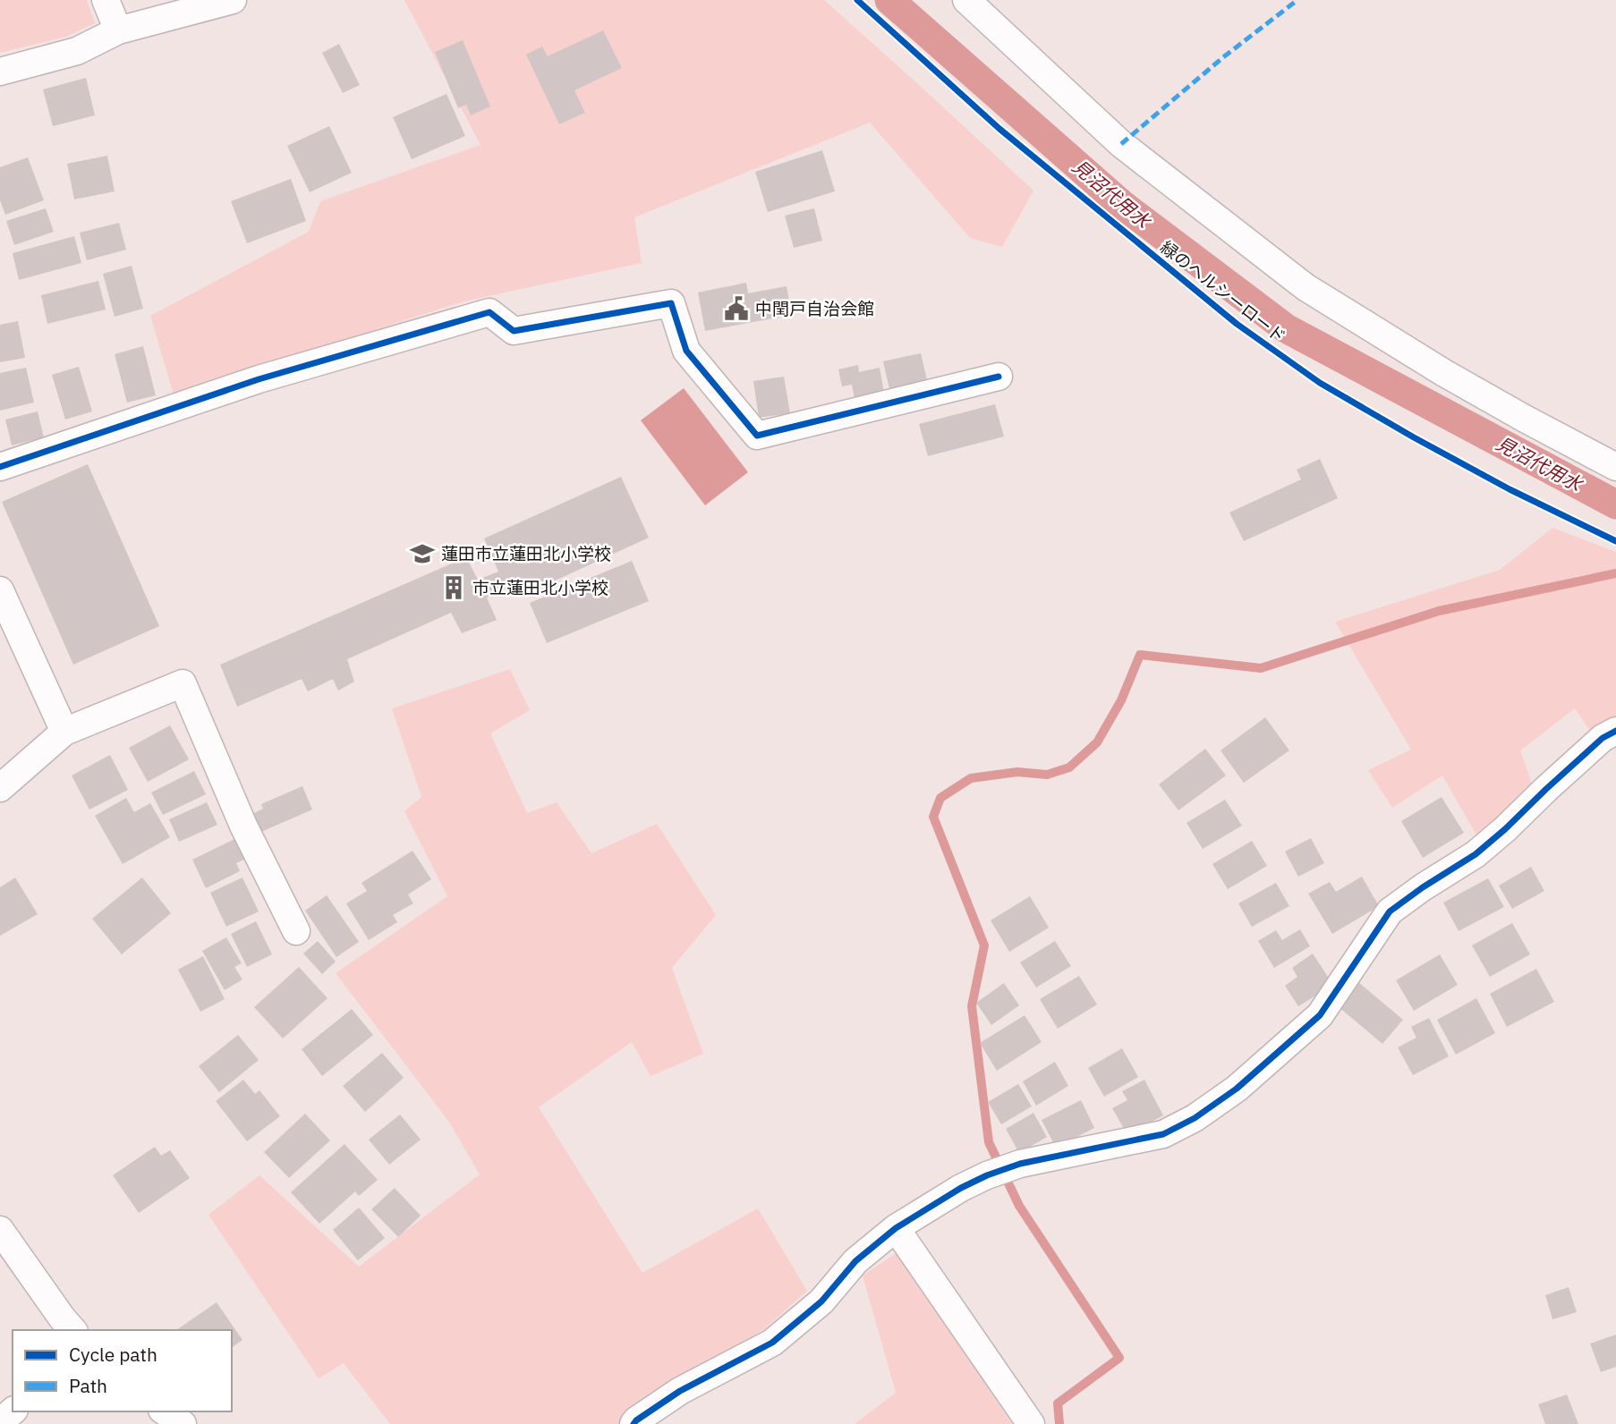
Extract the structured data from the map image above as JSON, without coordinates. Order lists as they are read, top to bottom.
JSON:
{
  "streets": {
    "cycle path": ["緑のヘルシーロード"]
  },
  "water": ["見沼代用水"],
  "places": {
    "public building": ["中閏戸自治会館"],
    "school or university": ["蓮田市立蓮田北小学校"],
    "building": ["市立蓮田北小学校"]
  },
  "legend": ["Cycle path", "Path"]
}
